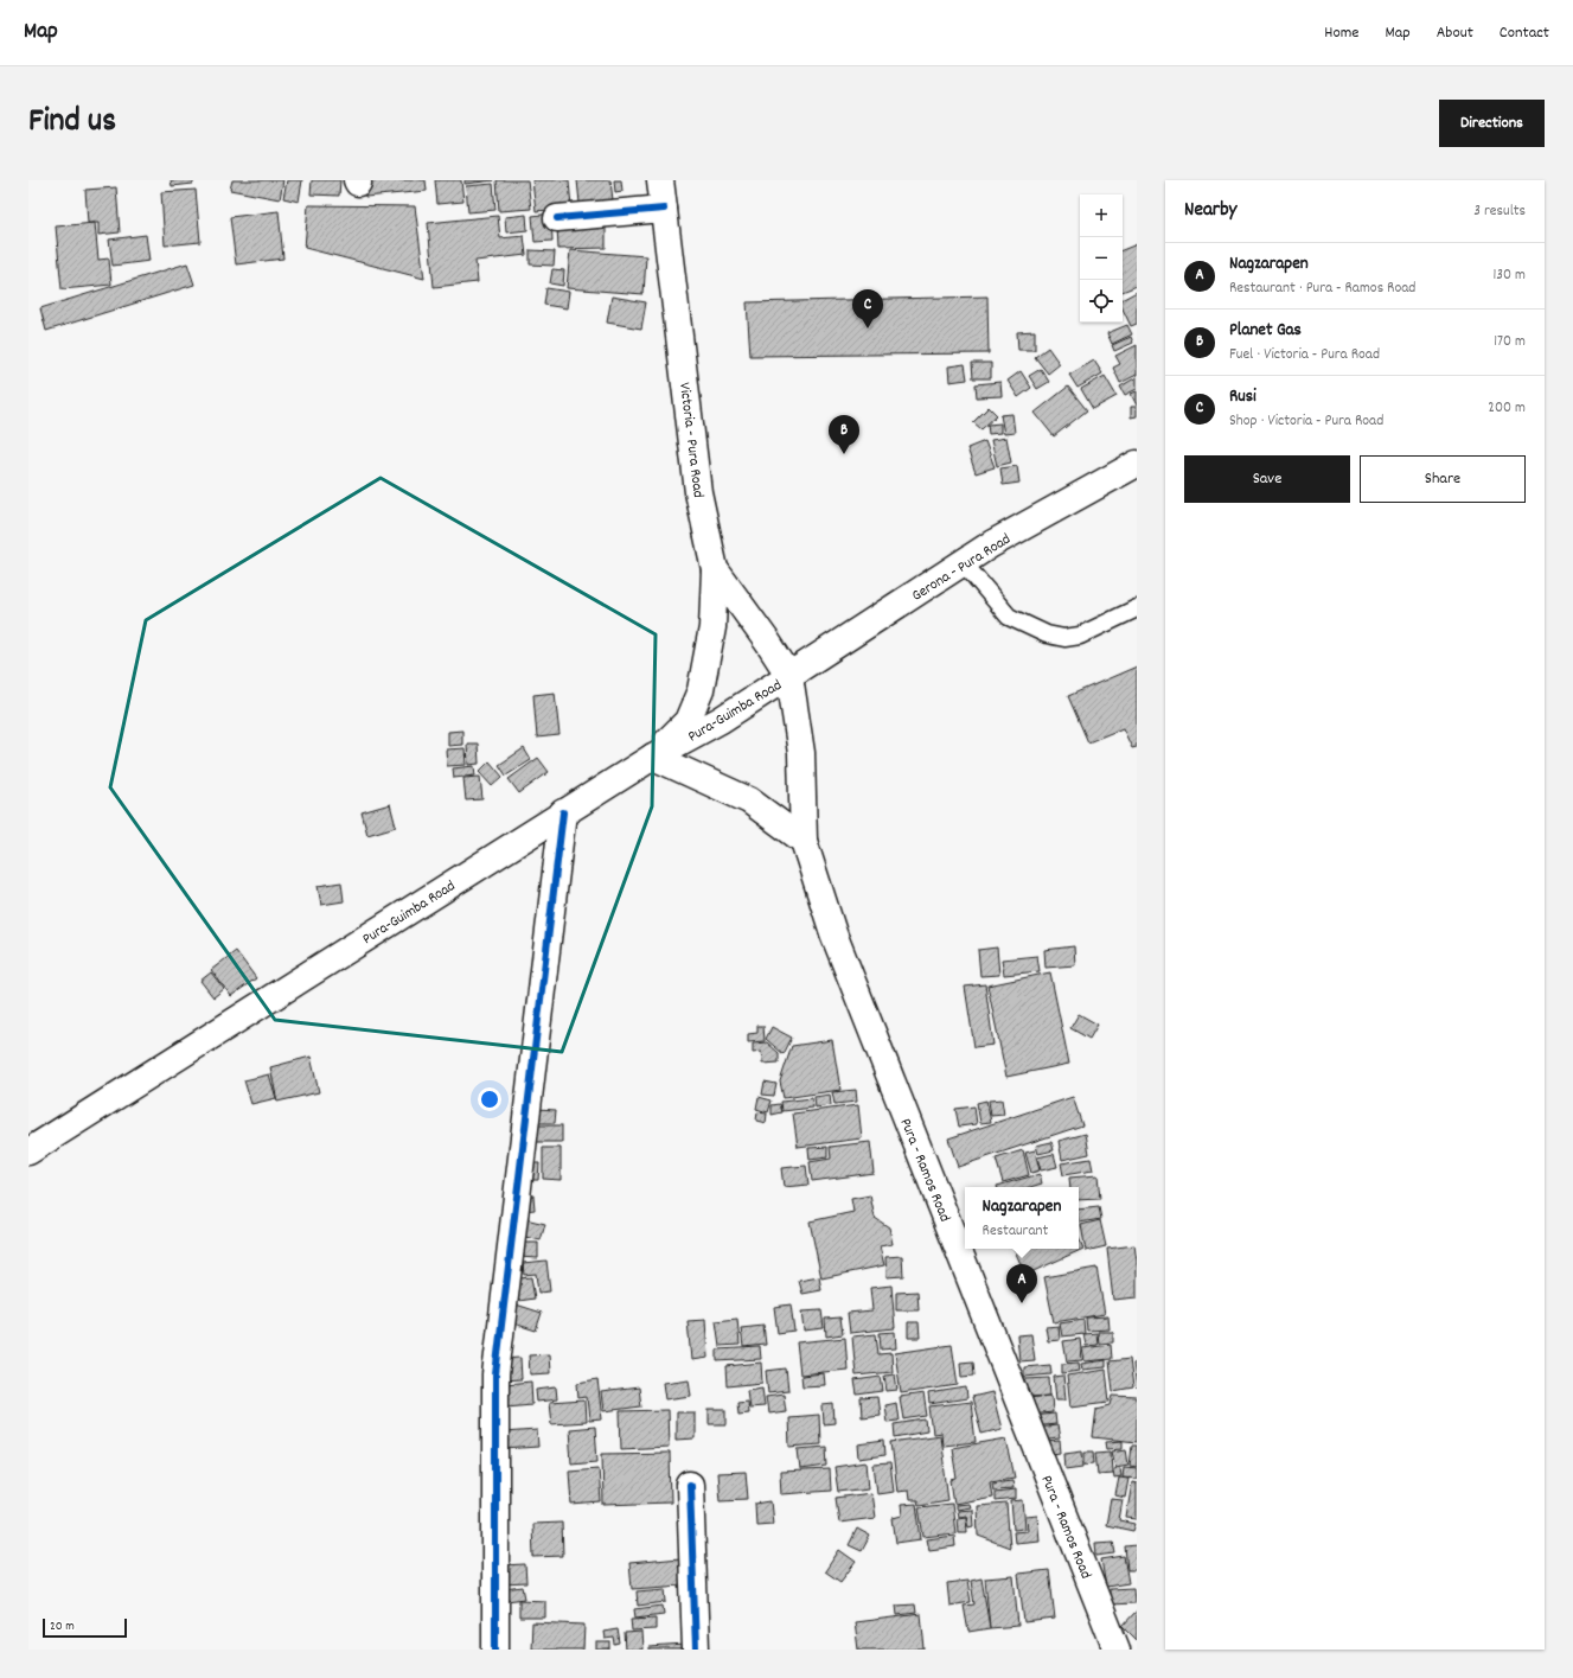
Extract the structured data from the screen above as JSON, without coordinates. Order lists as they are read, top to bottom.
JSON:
{
  "streets": {
    "main road": [
      "Victoria - Pura Road",
      "Gerona - Pura Road",
      "Pura-Guimba Road",
      "Pura - Ramos Road"
    ]
  },
  "crossings": [
    ["Victoria - Pura Road", "Gerona - Pura Road"],
    ["Victoria - Pura Road", "Pura-Guimba Road"],
    ["Victoria - Pura Road", "Pura - Ramos Road"],
    ["Gerona - Pura Road", "Pura-Guimba Road"],
    ["Gerona - Pura Road", "Pura - Ramos Road"],
    ["Pura-Guimba Road", "Pura - Ramos Road"]
  ],
  "scale_bar": "20 m",
  "page": {
    "header": "Map",
    "nav": [
      "Home",
      "Map",
      "About",
      "Contact"
    ],
    "title": "Find us",
    "buttons": [
      "Directions",
      ["Save", "Share"]
    ],
    "heading": ["Nearby", "3 results"],
    "map_buttons": ["+", "−"],
    "list": [
      {
        "mark": "A",
        "name": "Nagzarapen",
        "note": "Restaurant · Pura - Ramos Road",
        "value": "130 m"
      },
      {
        "mark": "B",
        "name": "Planet Gas",
        "note": "Fuel · Victoria - Pura Road",
        "value": "170 m"
      },
      {
        "mark": "C",
        "name": "Rusi",
        "note": "Shop · Victoria - Pura Road",
        "value": "200 m"
      }
    ],
    "pins": ["C", "B", "A"],
    "popup": ["Nagzarapen", "Restaurant"],
    "scale": "20 m"
  }
}
